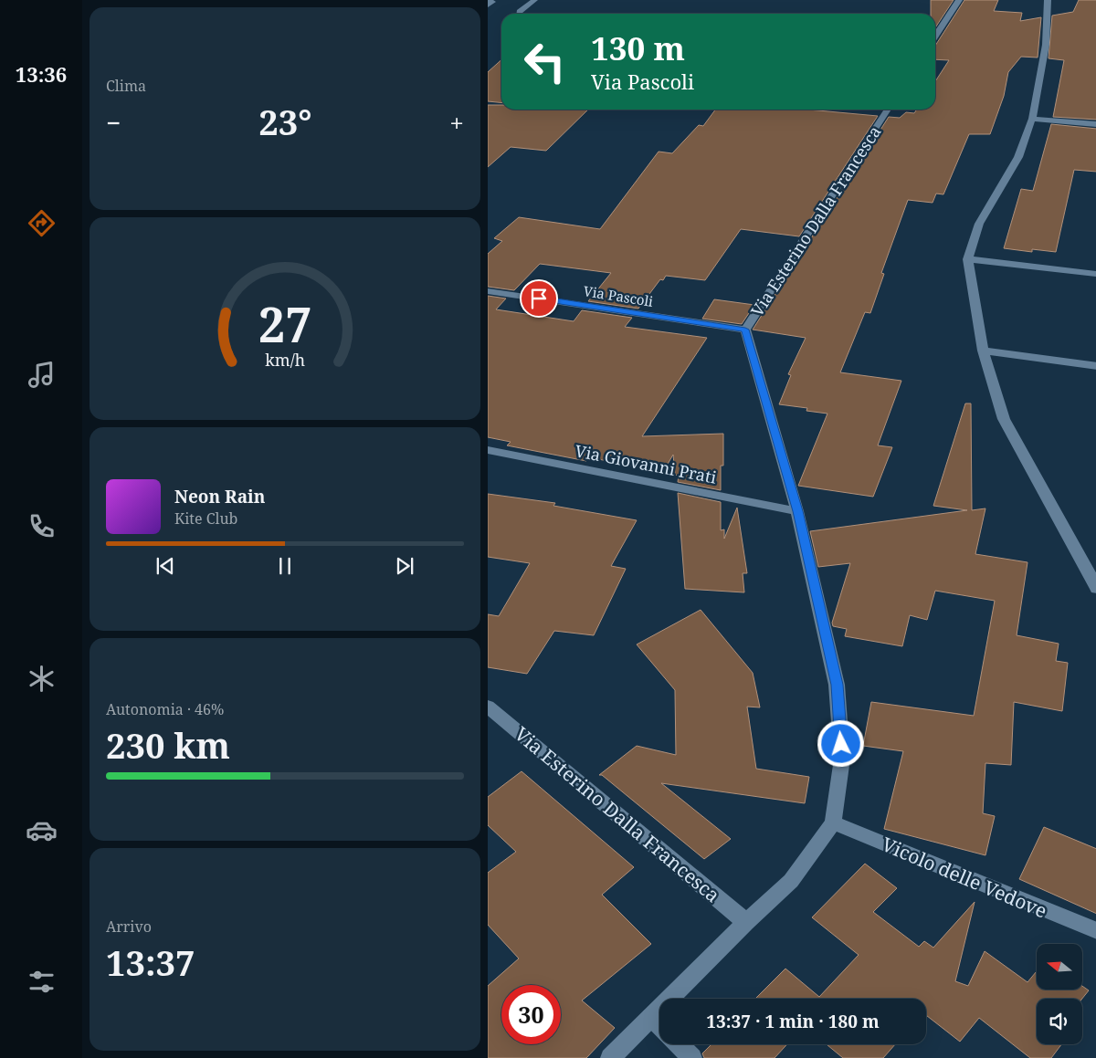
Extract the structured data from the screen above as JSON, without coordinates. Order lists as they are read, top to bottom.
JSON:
{
  "streets": {
    "street": [
      "Via Esterino Dalla Francesca",
      "Via Pascoli",
      "Via Giovanni Prati",
      "Vicolo delle Vedove"
    ]
  },
  "crossings": [
    ["Via Esterino Dalla Francesca", "Via Pascoli"],
    ["Via Esterino Dalla Francesca", "Via Giovanni Prati"],
    ["Via Esterino Dalla Francesca", "Vicolo delle Vedove"]
  ],
  "north": "left",
  "page": {
    "tabs": "13:36",
    "tile": [
      "Clima",
      ["Autonomia · 46%", "230 km"],
      ["Arrivo", "13:37"]
    ],
    "turn": ["130 m", "Via Pascoli"],
    "heat": ["−", "23°", "+"],
    "song": ["Neon Rain", "Kite Club"],
    "limit": "30",
    "trip": "13:37 · 1 min · 180 m",
    "gauge": ["27", "km/h"]
  }
}
